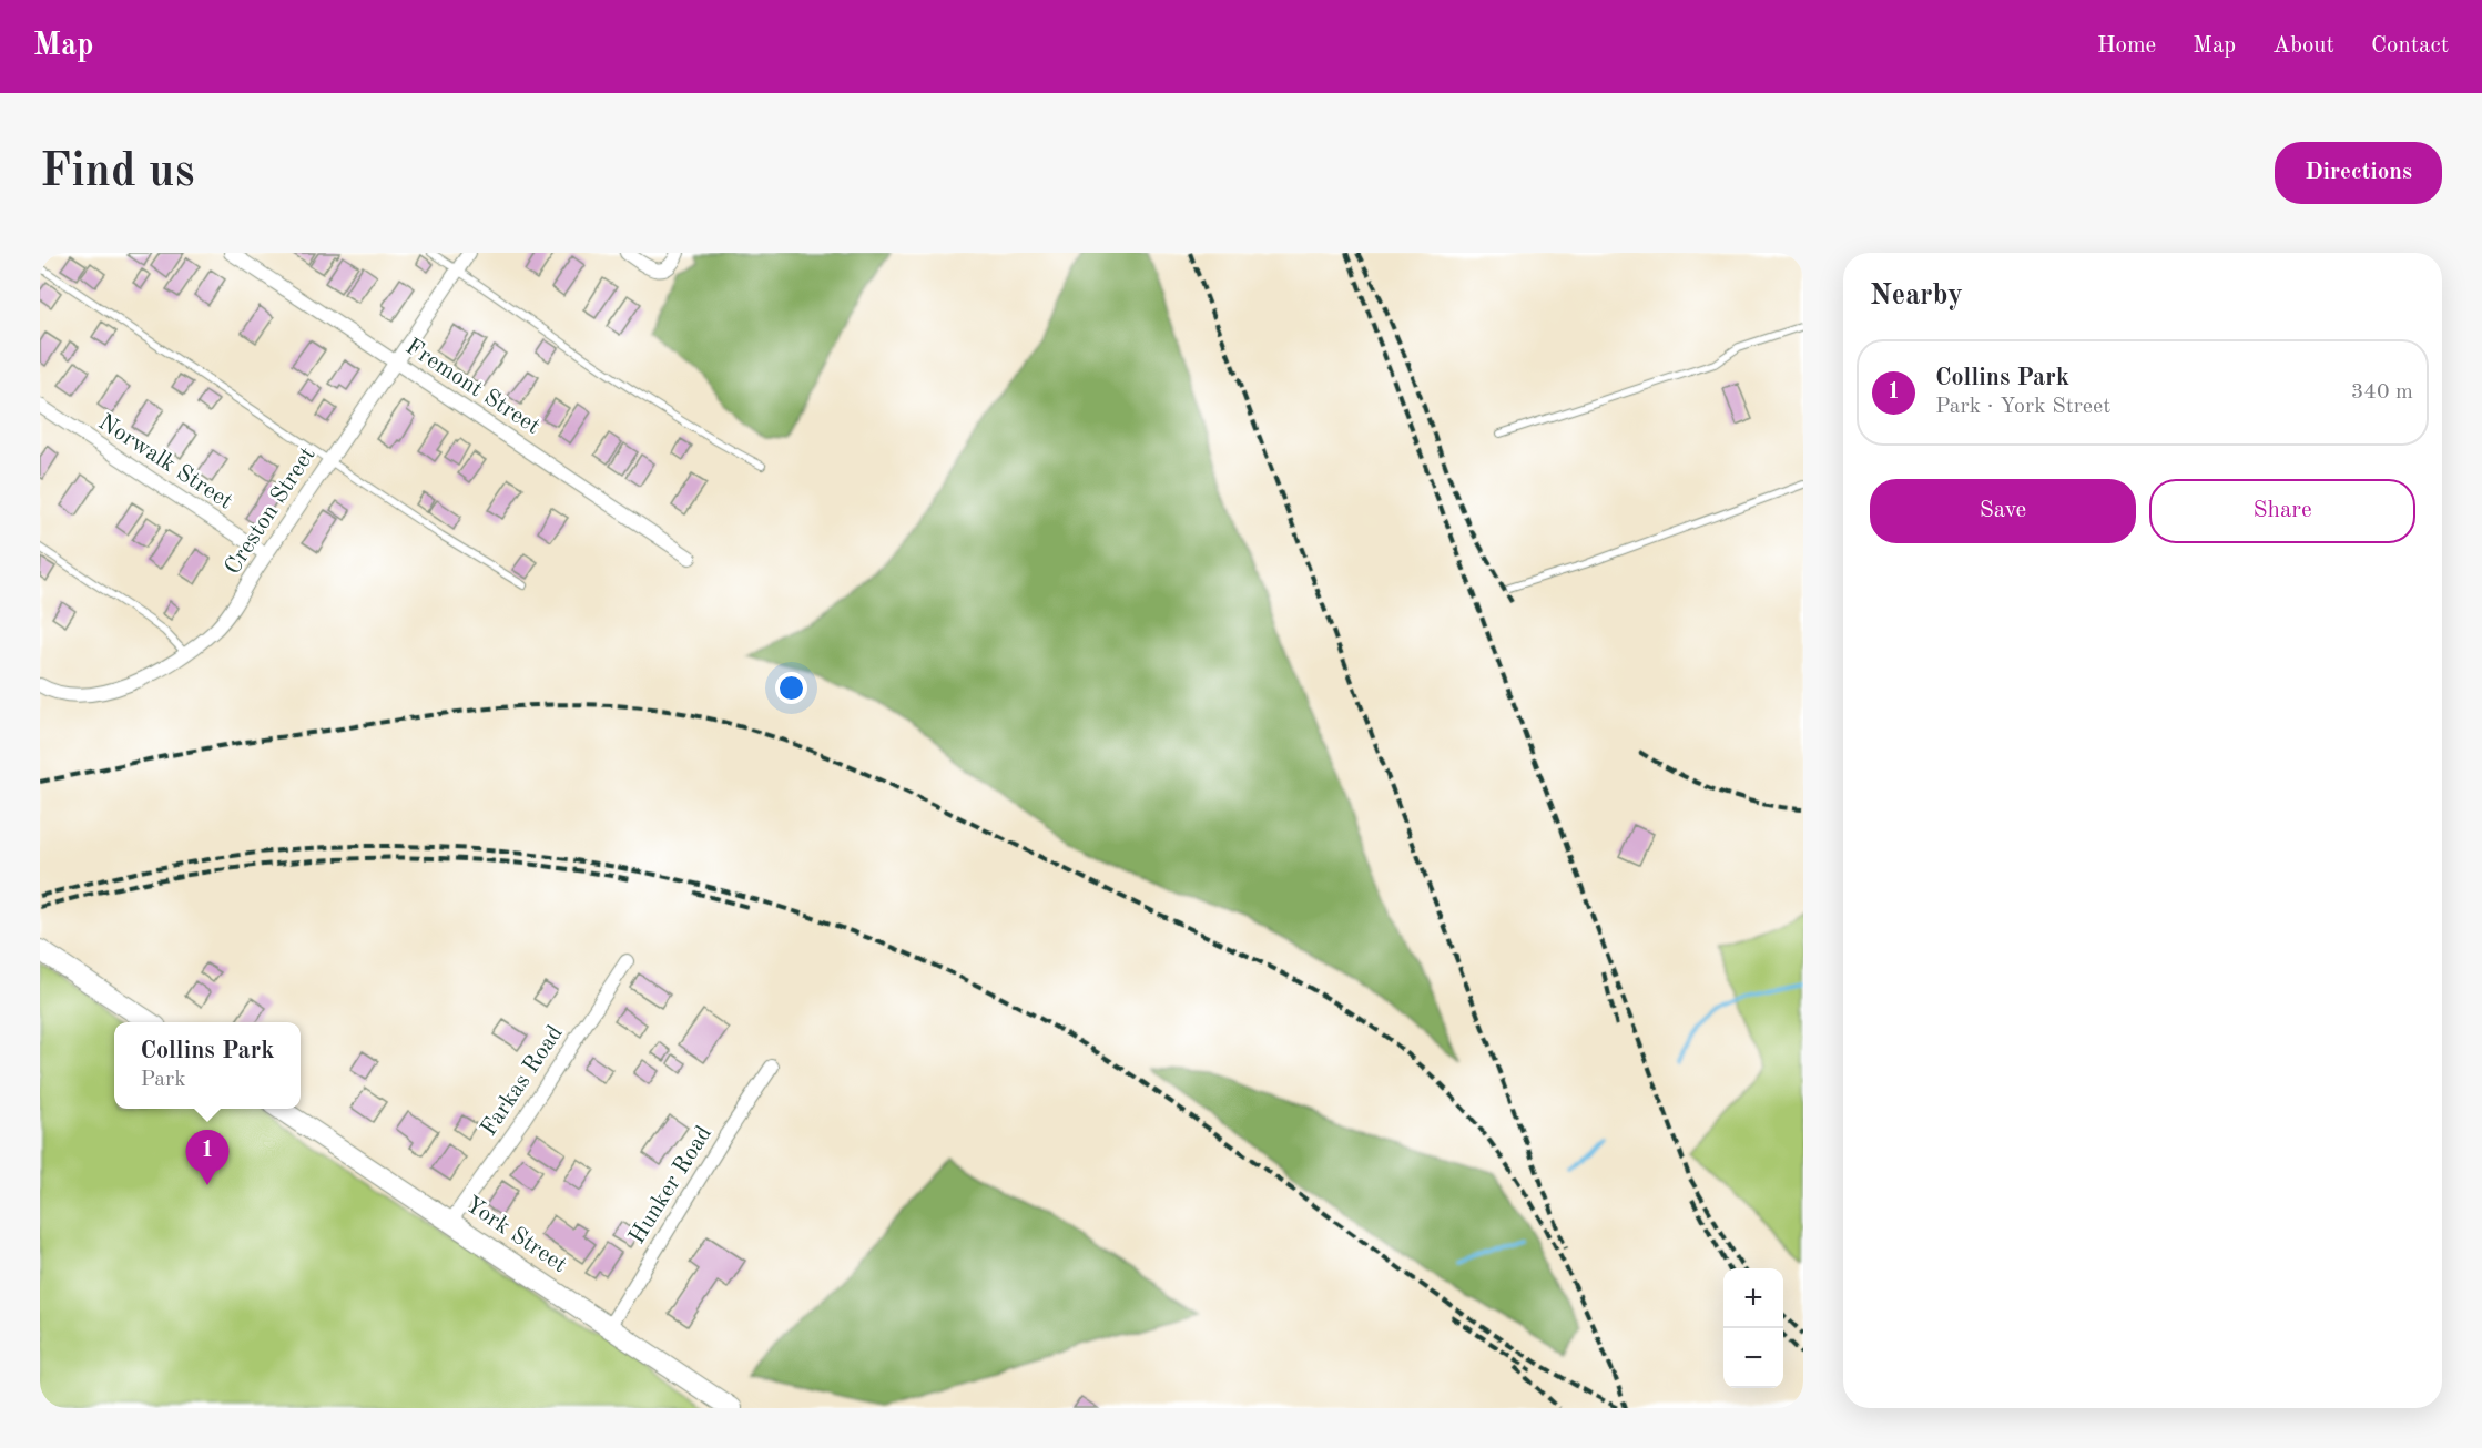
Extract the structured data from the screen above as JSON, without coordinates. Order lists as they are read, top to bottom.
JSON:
{
  "streets": {
    "street": [
      "Fremont Street",
      "Norwalk Street",
      "Creston Street",
      "Farkas Road",
      "Hunker Road",
      "York Street"
    ]
  },
  "crossings": [
    ["Fremont Street", "Creston Street"],
    ["Norwalk Street", "Creston Street"],
    ["Farkas Road", "York Street"],
    ["Hunker Road", "York Street"]
  ],
  "page": {
    "header": "Map",
    "nav": [
      "Home",
      "Map",
      "About",
      "Contact"
    ],
    "buttons": [
      "Directions",
      ["Save", "Share"]
    ],
    "title": "Find us",
    "heading": "Nearby",
    "list": [
      {
        "mark": "1",
        "name": "Collins Park",
        "note": "Park · York Street",
        "value": "340 m"
      }
    ],
    "popup": ["Collins Park", "Park"],
    "pins": "1",
    "map_buttons": ["+", "−"]
  }
}
